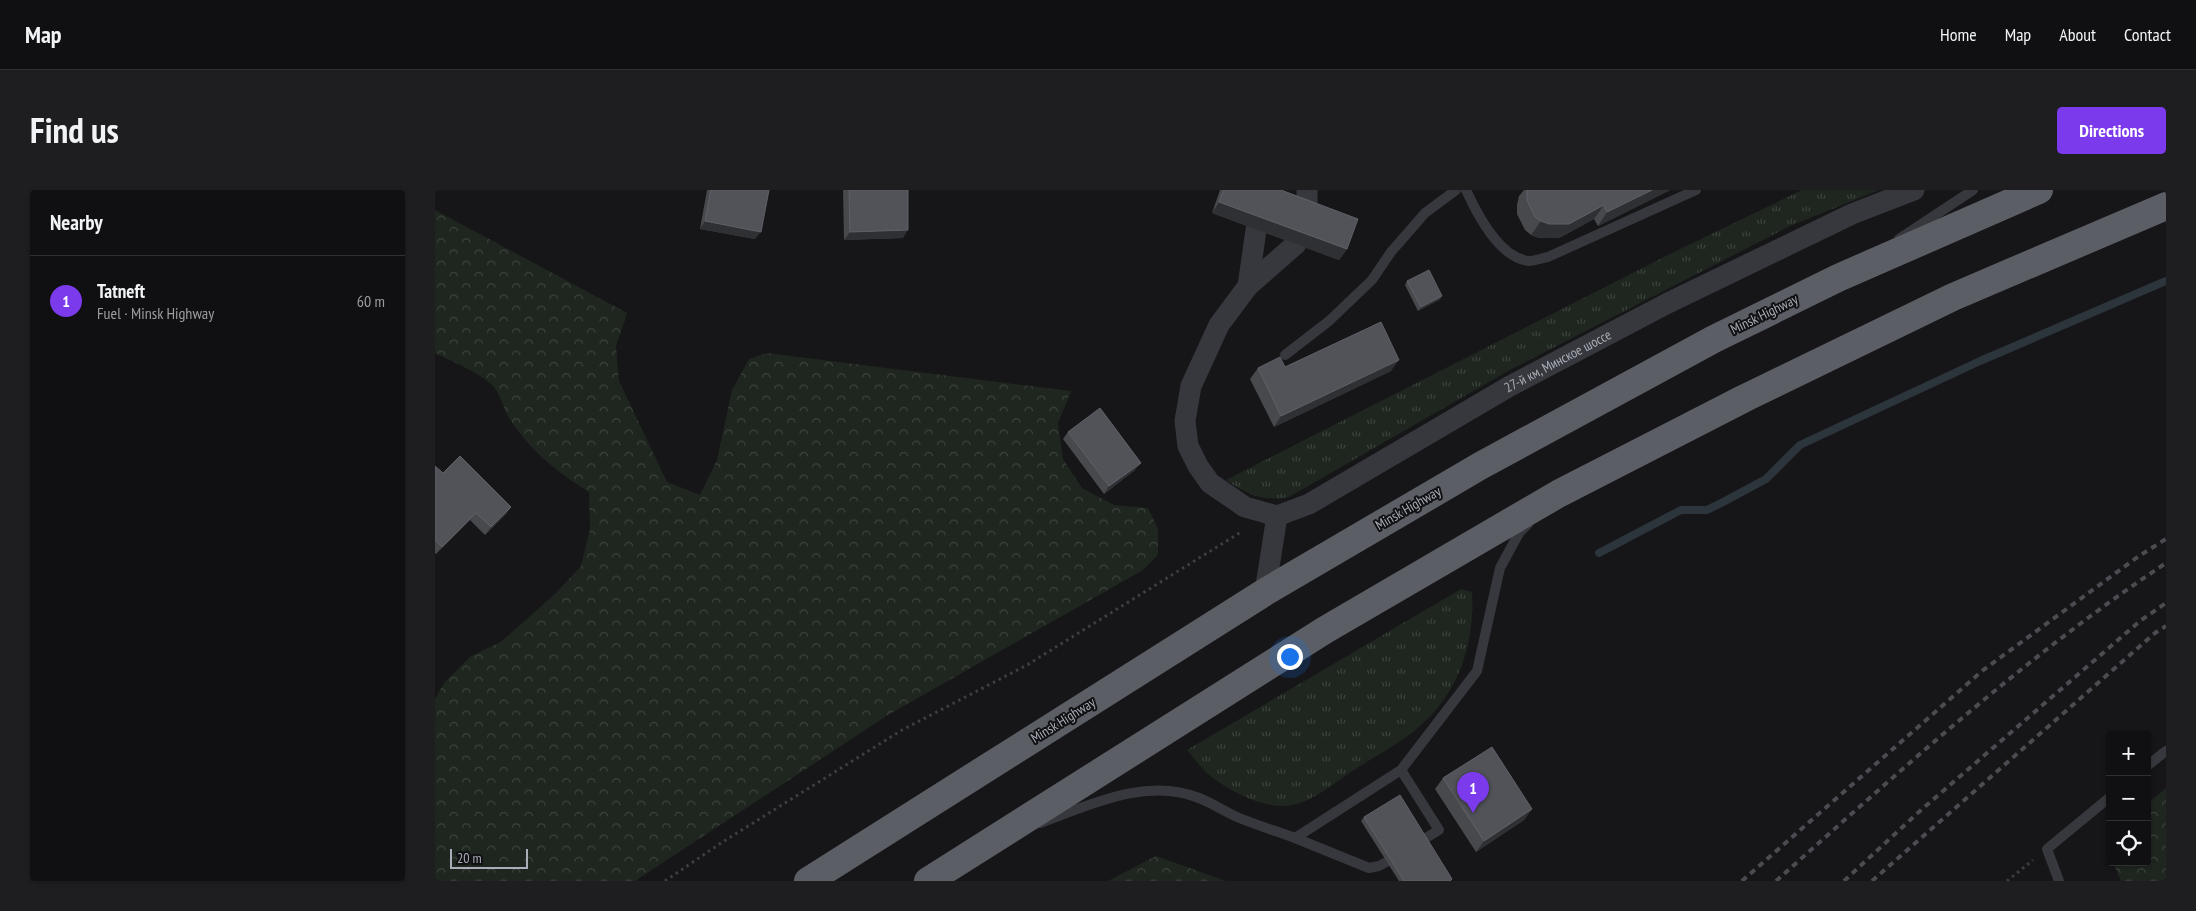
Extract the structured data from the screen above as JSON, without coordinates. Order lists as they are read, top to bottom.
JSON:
{
  "streets": {
    "highway": ["Minsk Highway"],
    "street": ["27-й км, Минское шоссе"]
  },
  "scale_bar": "20 m",
  "page": {
    "header": "Map",
    "nav": [
      "Home",
      "Map",
      "About",
      "Contact"
    ],
    "title": "Find us",
    "buttons": "Directions",
    "heading": "Nearby",
    "list": [
      {
        "mark": "1",
        "name": "Tatneft",
        "note": "Fuel · Minsk Highway",
        "value": "60 m"
      }
    ],
    "map_buttons": ["+", "−"],
    "pins": "1",
    "scale": "20 m"
  }
}
